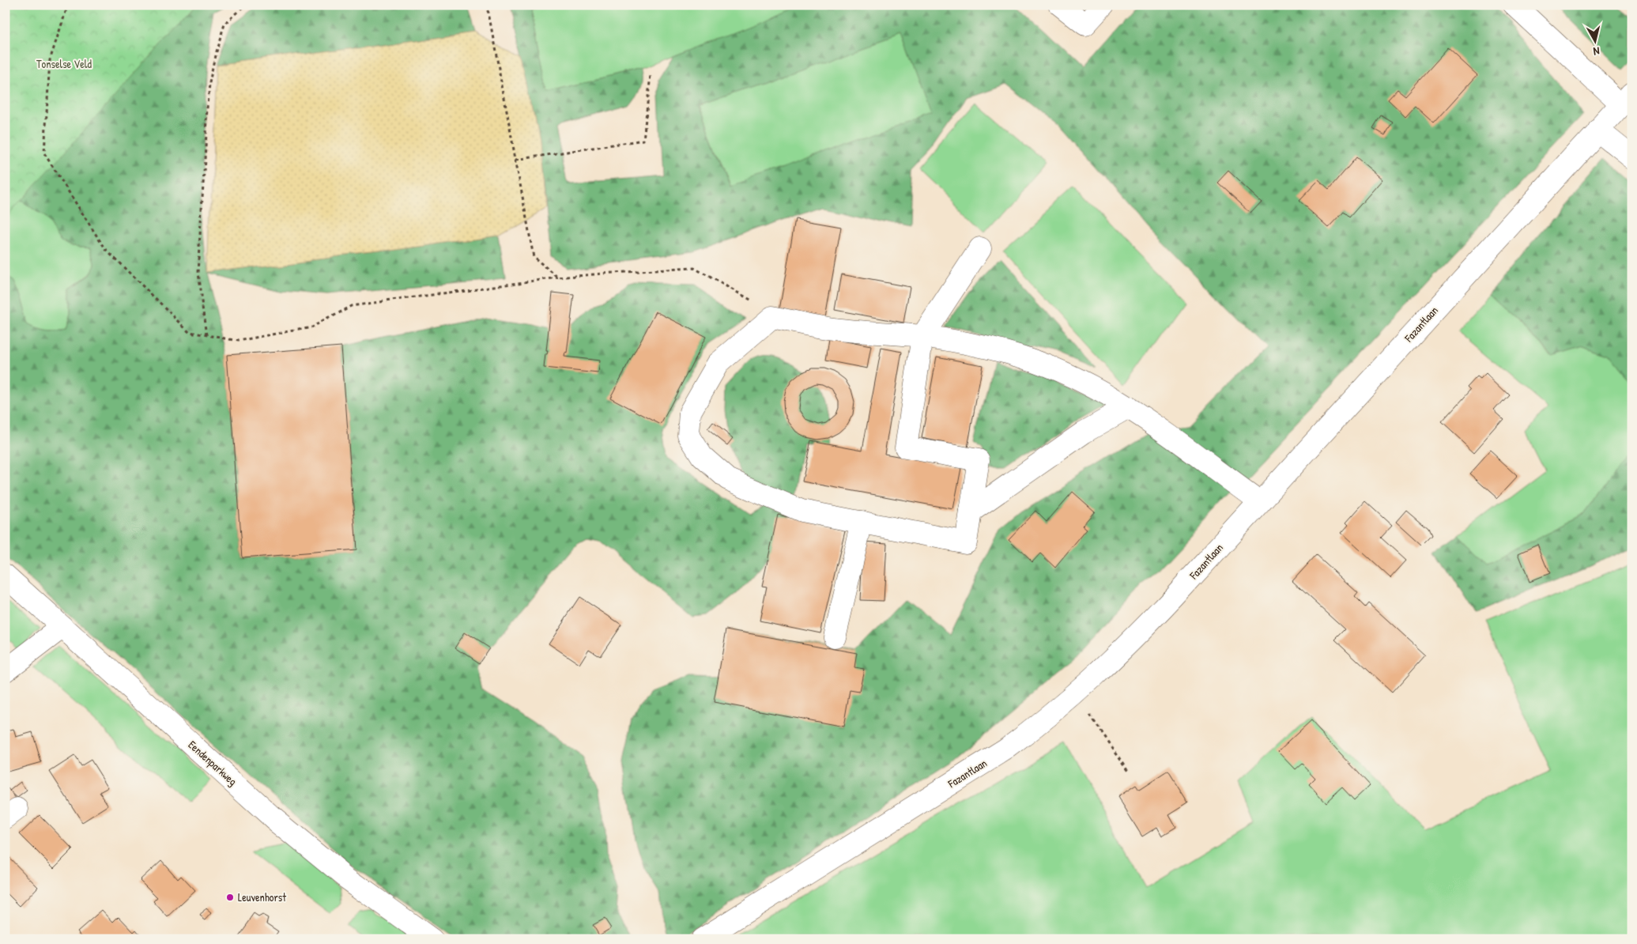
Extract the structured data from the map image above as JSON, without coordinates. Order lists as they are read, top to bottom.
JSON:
{
  "streets": {
    "street": ["Fazantlaan", "Eendenparkweg"]
  },
  "parks": ["Tonselse Veld"],
  "places": ["Leuvenhorst"],
  "north": "bottom"
}
